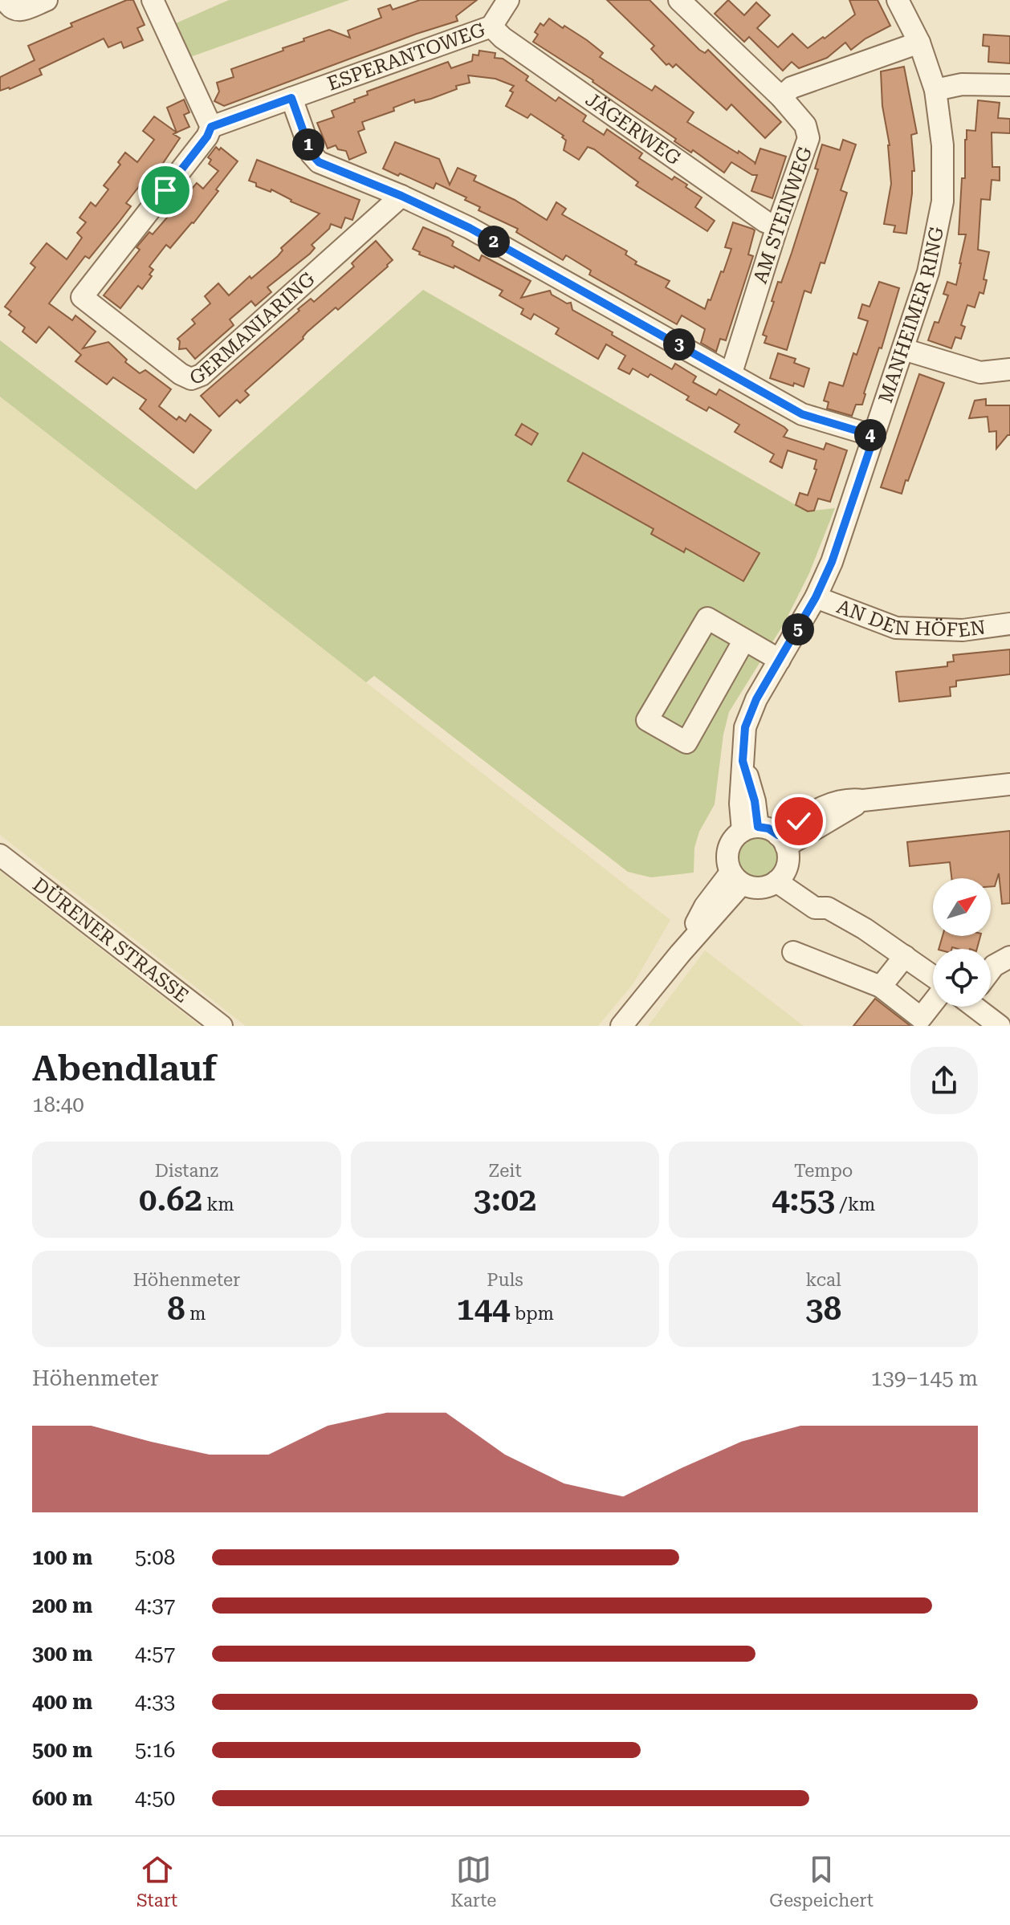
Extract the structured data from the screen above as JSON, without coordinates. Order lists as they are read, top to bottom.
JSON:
{
  "streets": {
    "street": [
      "ESPERANTOWEG",
      "JÄGERWEG",
      "AM STEINWEG",
      "MANHEIMER RING",
      "GERMANIARING",
      "AN DEN HÖFEN",
      "DÜRENER STRASSE"
    ]
  },
  "crossings": [
    ["ESPERANTOWEG", "JÄGERWEG"],
    ["ESPERANTOWEG", "GERMANIARING"],
    ["JÄGERWEG", "AM STEINWEG"],
    ["MANHEIMER RING", "AN DEN HÖFEN"]
  ],
  "north": "top right",
  "page": {
    "pins": [
      "1",
      "2",
      "3",
      "4",
      "5"
    ],
    "heading": ["Abendlauf", "18:40"],
    "stats": [
      ["Distanz", "0.62 km"],
      ["Zeit", "3:02"],
      ["Tempo", "4:53 /km"],
      ["Höhenmeter", "8 m"],
      ["Puls", "144 bpm"],
      ["kcal", "38"]
    ],
    "chart": ["Höhenmeter", "139–145 m"],
    "list": [
      {
        "name": "100 m",
        "note": "5:08"
      },
      {
        "name": "200 m",
        "note": "4:37"
      },
      {
        "name": "300 m",
        "note": "4:57"
      },
      {
        "name": "400 m",
        "note": "4:33"
      },
      {
        "name": "500 m",
        "note": "5:16"
      },
      {
        "name": "600 m",
        "note": "4:50"
      }
    ],
    "tabs": ["Start", "Karte", "Gespeichert"]
  }
}
